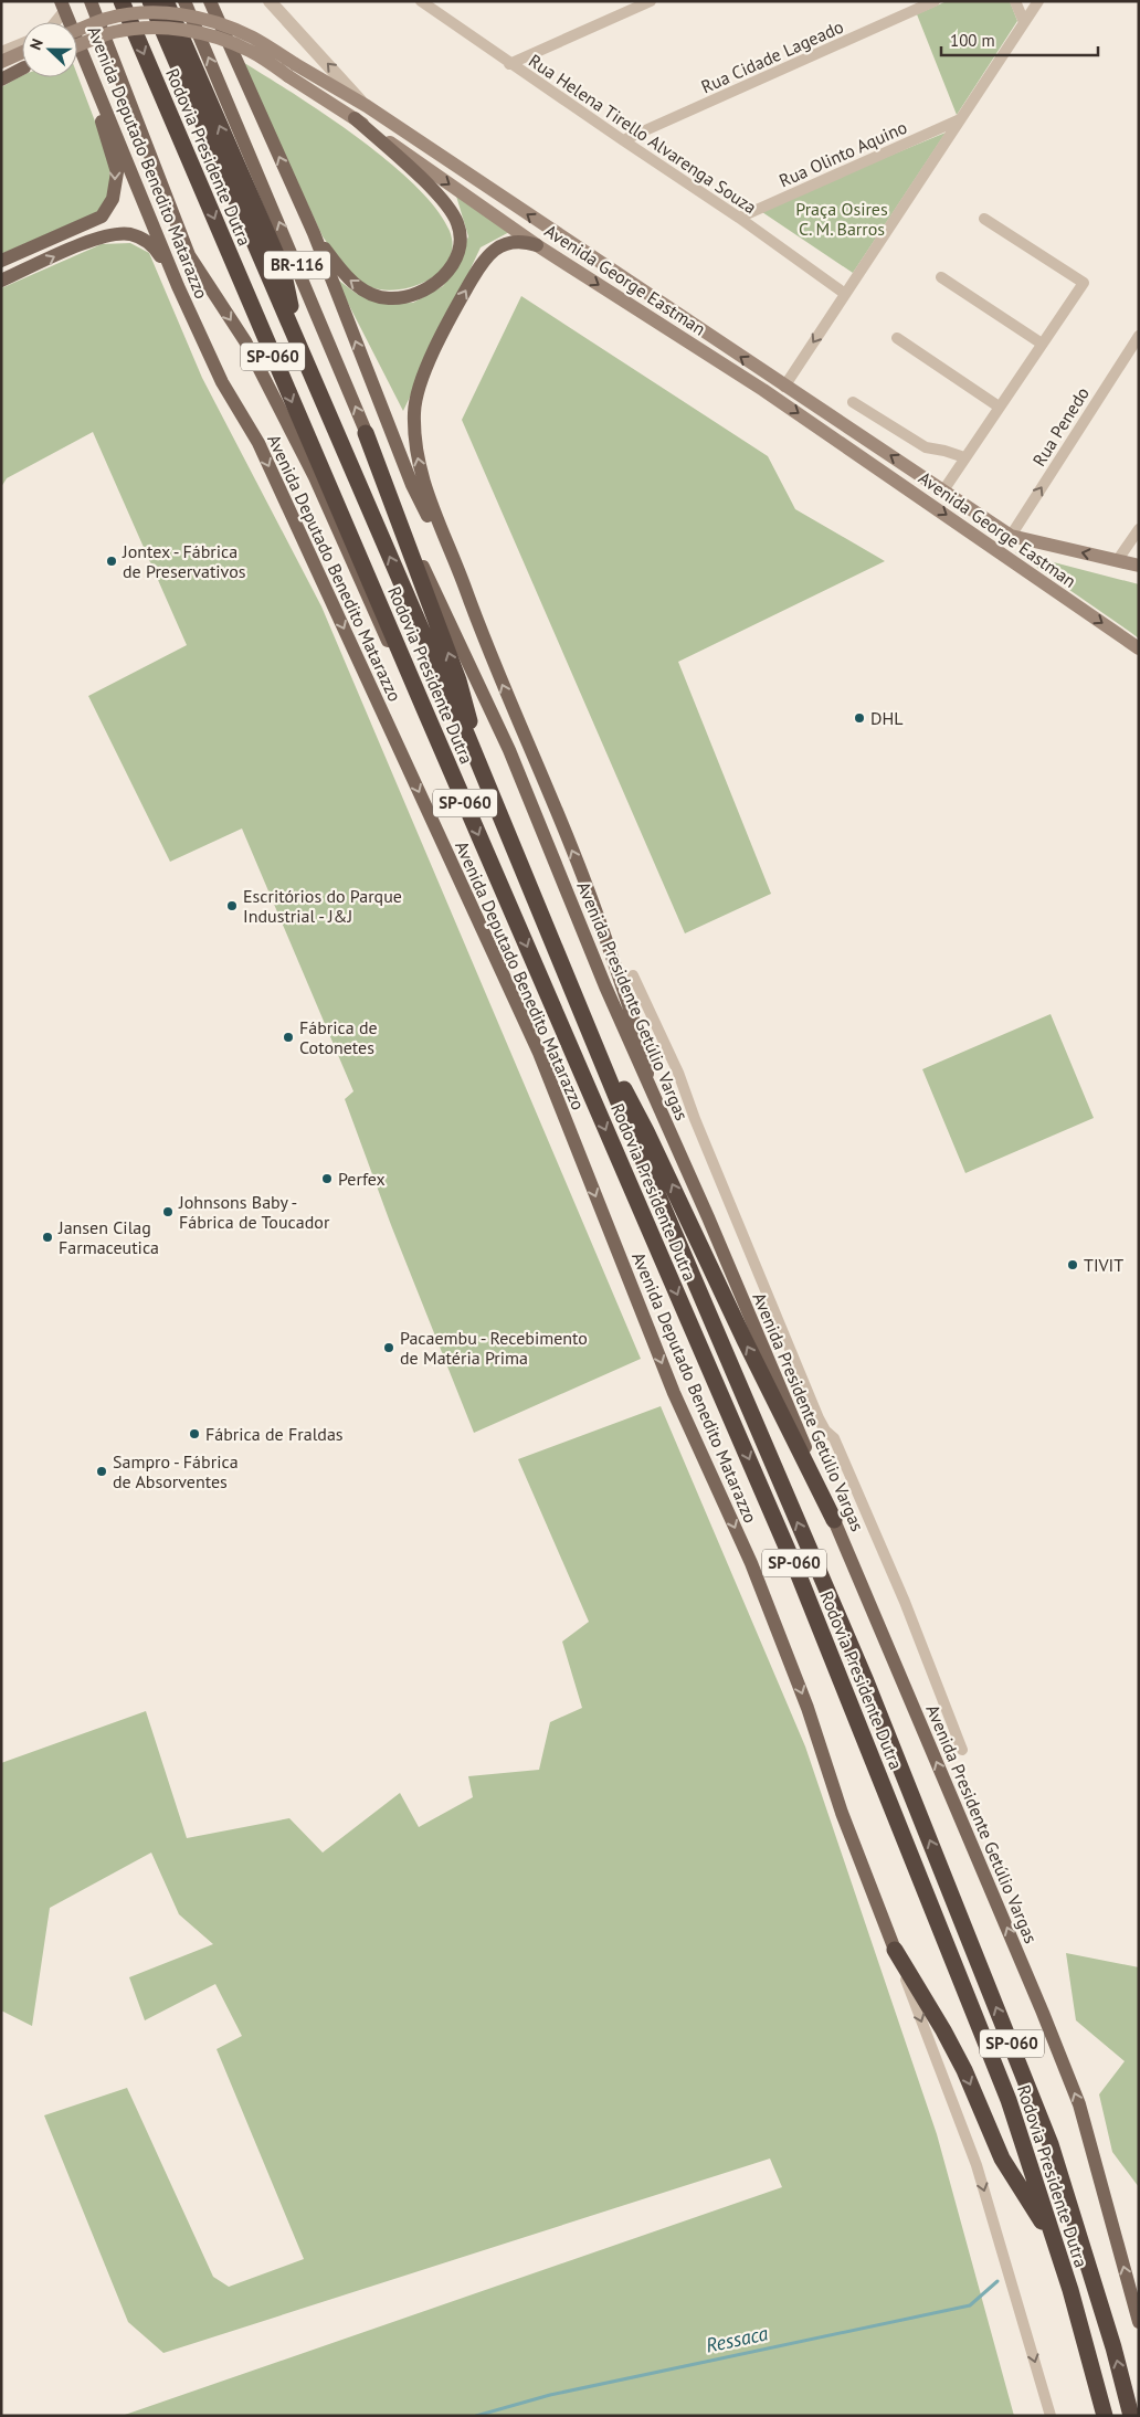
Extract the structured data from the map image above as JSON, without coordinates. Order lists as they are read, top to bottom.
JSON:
{
  "streets": {
    "highway": ["Rodovia Presidente Dutra", "SP-060"],
    "main road": [
      "Avenida Deputado Benedito Matarazzo",
      "BR-116",
      "Avenida George Eastman",
      "Avenida Presidente Getúlio Vargas"
    ],
    "street": [
      "Rua Cidade Lageado",
      "Rua Helena Tirello Alvarenga Souza",
      "Rua Olinto Aquino",
      "Rua Penedo"
    ]
  },
  "crossings": [
    ["Rua Cidade Lageado", "Rua Helena Tirello Alvarenga Souza"],
    ["Rua Helena Tirello Alvarenga Souza", "Rua Olinto Aquino"],
    ["Rodovia Presidente Dutra", "Avenida Deputado Benedito Matarazzo"],
    ["BR-116", "Avenida Presidente Getúlio Vargas"],
    ["Avenida George Eastman", "Rua Penedo"]
  ],
  "one_way": ["Avenida Presidente Getúlio Vargas"],
  "water": ["Ressaca"],
  "parks": ["Praça Osires C. M. Barros"],
  "places": [
    "Jontex - Fábrica de Preservativos",
    "DHL",
    "Escritórios do Parque Industrial - J&J",
    "Fábrica de Cotonetes",
    "Perfex",
    "Johnsons Baby - Fábrica de Toucador",
    "Jansen Cilag Farmaceutica",
    "TIVIT",
    "Pacaembu - Recebimento de Matéria Prima",
    "Fábrica de Fraldas",
    "Sampro - Fábrica de Absorventes"
  ],
  "scale_bar": "100 m",
  "north": "left"
}
